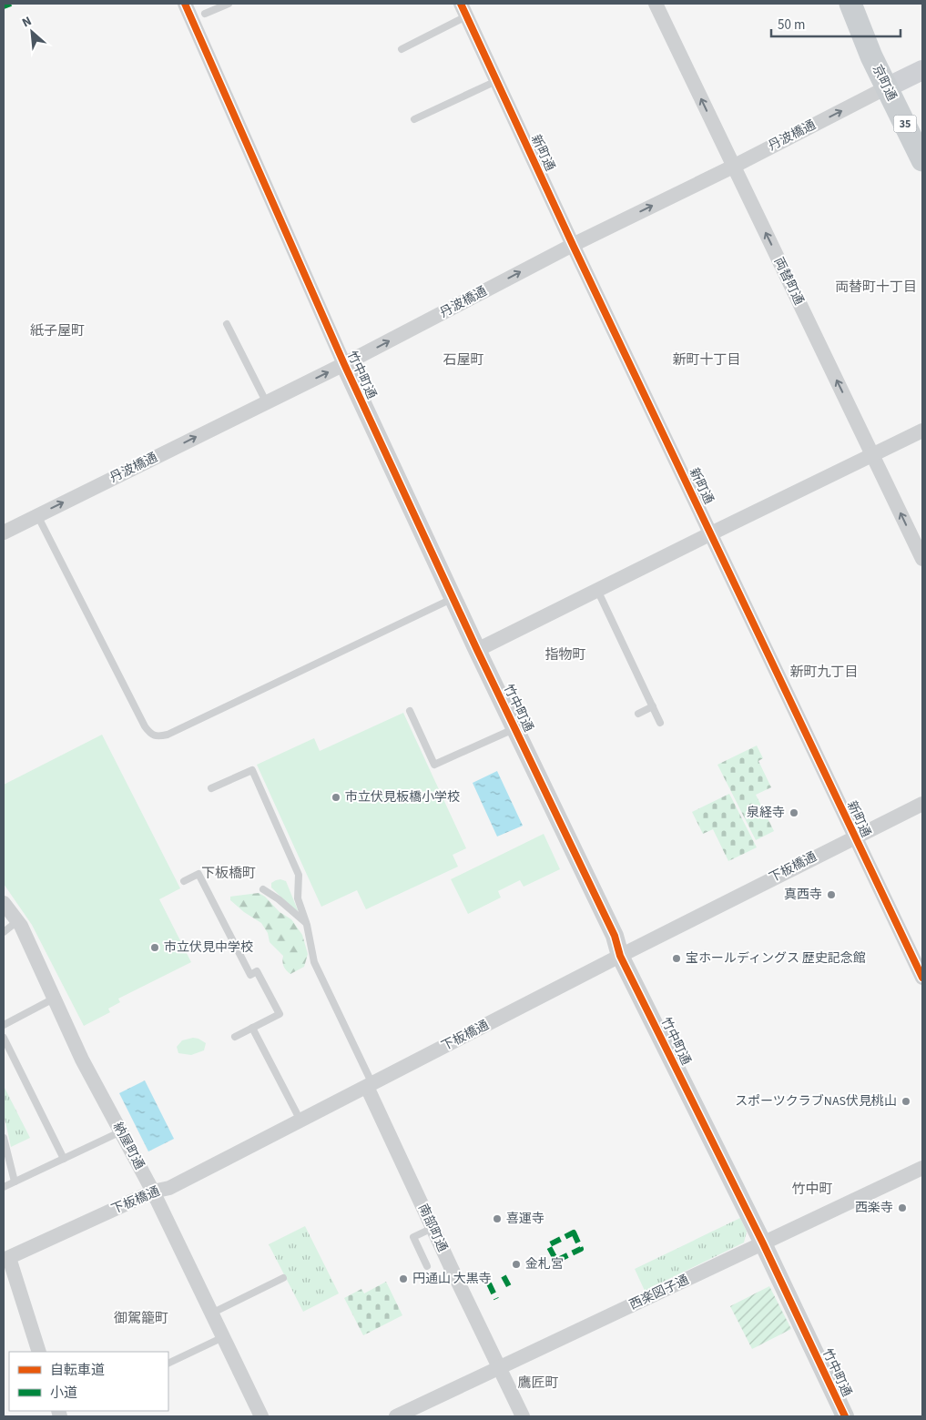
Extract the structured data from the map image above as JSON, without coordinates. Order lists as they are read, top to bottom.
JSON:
{
  "streets": {
    "main road": ["京町通", "35", "丹波橋通"],
    "street": [
      "新町通",
      "両替町通",
      "竹中町通",
      "下板橋通",
      "納屋町通",
      "南部町通",
      "西楽図子通"
    ]
  },
  "crossings": [
    ["京町通", "丹波橋通"],
    ["丹波橋通", "新町通"],
    ["丹波橋通", "両替町通"],
    ["丹波橋通", "竹中町通"],
    ["新町通", "下板橋通"],
    ["竹中町通", "下板橋通"],
    ["竹中町通", "西楽図子通"],
    ["下板橋通", "納屋町通"],
    ["下板橋通", "南部町通"],
    ["南部町通", "西楽図子通"]
  ],
  "one_way": ["丹波橋通", "両替町通"],
  "districts": [
    "両替町十丁目",
    "紙子屋町",
    "石屋町",
    "新町十丁目",
    "指物町",
    "新町九丁目",
    "下板橋町",
    "竹中町",
    "御駕籠町",
    "鷹匠町"
  ],
  "places": [
    "市立伏見板橋小学校",
    "泉経寺",
    "真西寺",
    "市立伏見中学校",
    "宝ホールディングス 歴史記念館",
    "スポーツクラブNAS伏見桃山",
    "西楽寺",
    "喜運寺",
    "金札宮",
    "円通山 大黒寺"
  ],
  "legend": ["自転車道", "小道"],
  "scale_bar": "50 m",
  "north": "top left"
}
